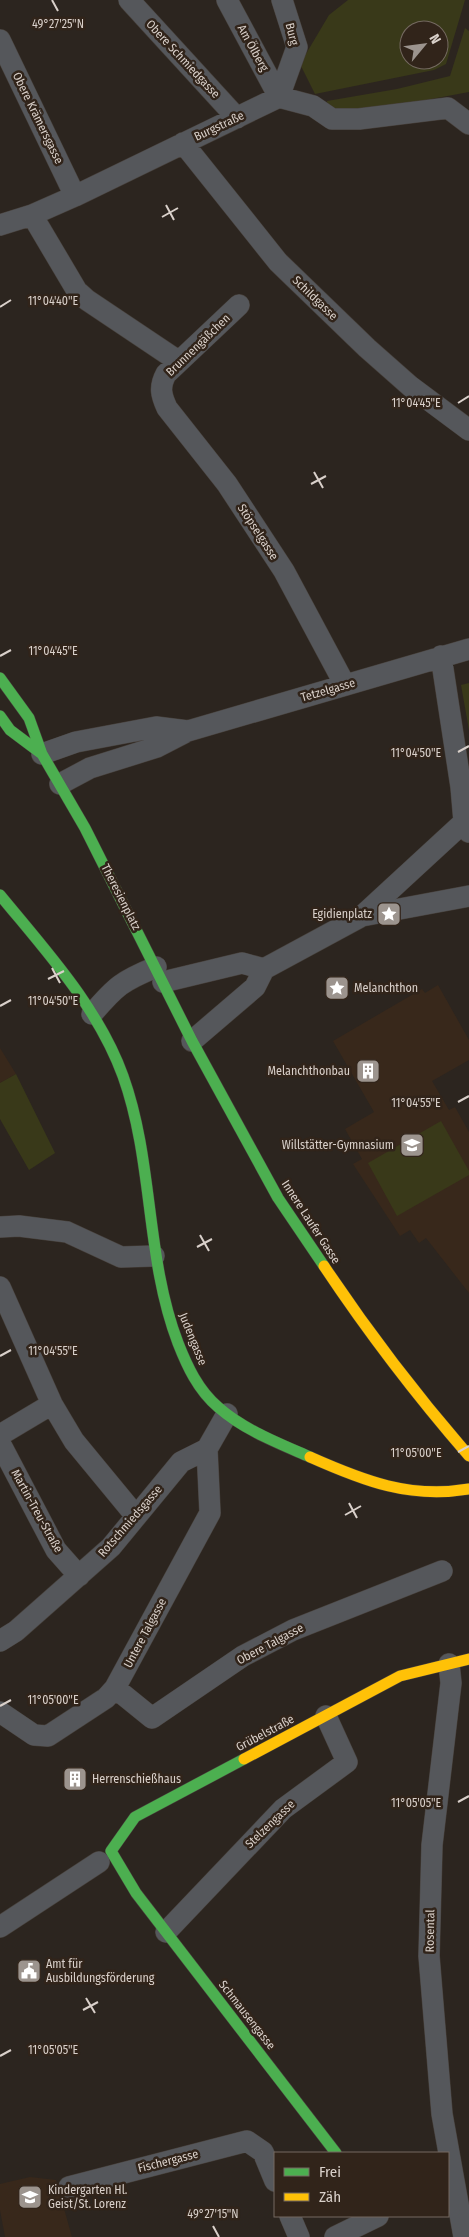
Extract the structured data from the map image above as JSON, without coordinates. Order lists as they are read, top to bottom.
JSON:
{
  "streets": {
    "street": [
      "Burg",
      "Am Ölberg",
      "Obere Schmiedgasse",
      "Obere Krämersgasse",
      "Burgstraße",
      "Schildgasse",
      "Brunnengäßchen",
      "Stöpselgasse",
      "Tetzelgasse",
      "Theresienplatz",
      "Innere Laufer Gasse",
      "Judengasse",
      "Martin-Treu-Straße",
      "Rotschmiedsgasse",
      "Untere Talgasse",
      "Obere Talgasse",
      "Grübelstraße",
      "Stelzengasse",
      "Rosental",
      "Schmausengasse",
      "Fischergasse"
    ]
  },
  "crossings": [
    ["Burg", "Am Ölberg"],
    ["Burg", "Burgstraße"],
    ["Am Ölberg", "Burgstraße"],
    ["Obere Schmiedgasse", "Burgstraße"],
    ["Obere Krämersgasse", "Burgstraße"],
    ["Burgstraße", "Schildgasse"],
    ["Brunnengäßchen", "Stöpselgasse"],
    ["Stöpselgasse", "Tetzelgasse"],
    ["Tetzelgasse", "Theresienplatz"],
    ["Theresienplatz", "Innere Laufer Gasse"],
    ["Martin-Treu-Straße", "Rotschmiedsgasse"],
    ["Rotschmiedsgasse", "Untere Talgasse"],
    ["Untere Talgasse", "Obere Talgasse"],
    ["Grübelstraße", "Stelzengasse"],
    ["Grübelstraße", "Rosental"],
    ["Grübelstraße", "Schmausengasse"],
    ["Stelzengasse", "Schmausengasse"]
  ],
  "places": {
    "place": ["Egidienplatz", "Melanchthon"],
    "building": ["Melanchthonbau", "Herrenschießhaus"],
    "school or university": ["Willstätter-Gymnasium", "Kindergarten Hl. Geist/St. Lorenz"],
    "public building": ["Amt für Ausbildungsförderung"]
  },
  "legend": ["Frei", "Zäh"],
  "north": "top right",
  "coordinates": [
    "49°27'25\"N",
    "11°04'40\"E",
    "11°04'45\"E",
    "11°04'50\"E",
    "11°04'55\"E",
    "11°05'00\"E",
    "11°05'05\"E",
    "49°27'15\"N"
  ]
}
